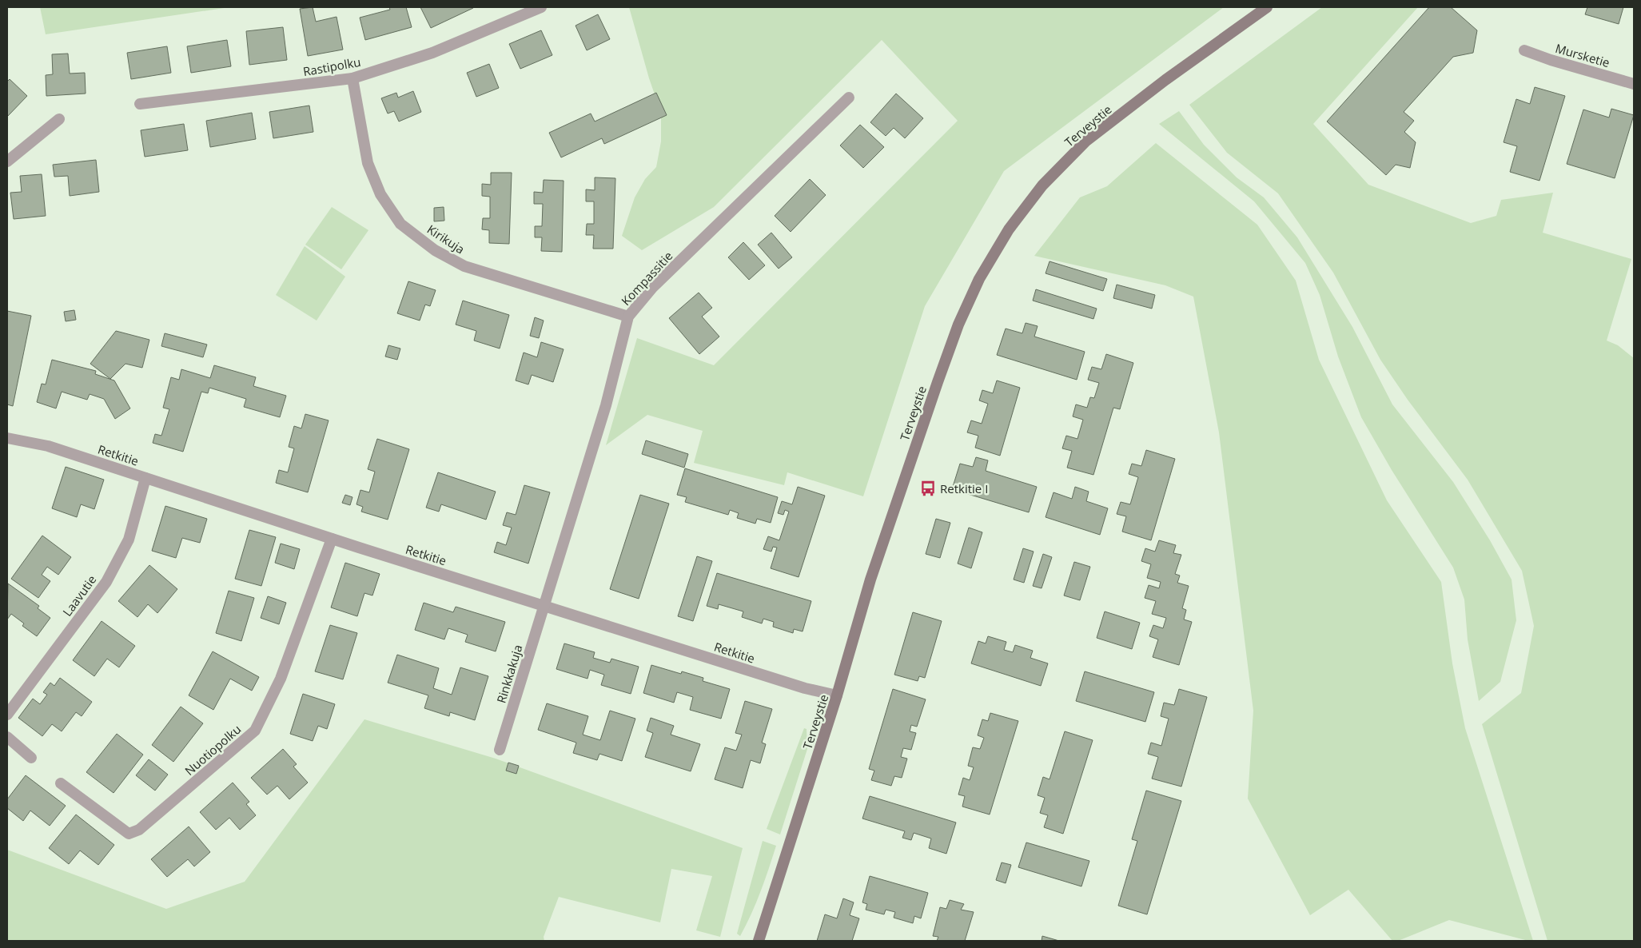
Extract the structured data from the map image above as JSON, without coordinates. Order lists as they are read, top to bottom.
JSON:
{
  "streets": {
    "main road": ["Terveystie"],
    "street": [
      "Mursketie",
      "Rastipolku",
      "Kirikuja",
      "Kompassitie",
      "Retkitie",
      "Laavutie",
      "Rinkkakuja",
      "Nuotiopolku"
    ]
  },
  "crossings": [
    ["Rastipolku", "Kirikuja"],
    ["Terveystie", "Retkitie"],
    ["Kirikuja", "Kompassitie"],
    ["Kompassitie", "Retkitie"],
    ["Kompassitie", "Rinkkakuja"],
    ["Retkitie", "Laavutie"],
    ["Retkitie", "Rinkkakuja"],
    ["Retkitie", "Nuotiopolku"]
  ],
  "places": {
    "bus stop": ["Retkitie I"]
  }
}
